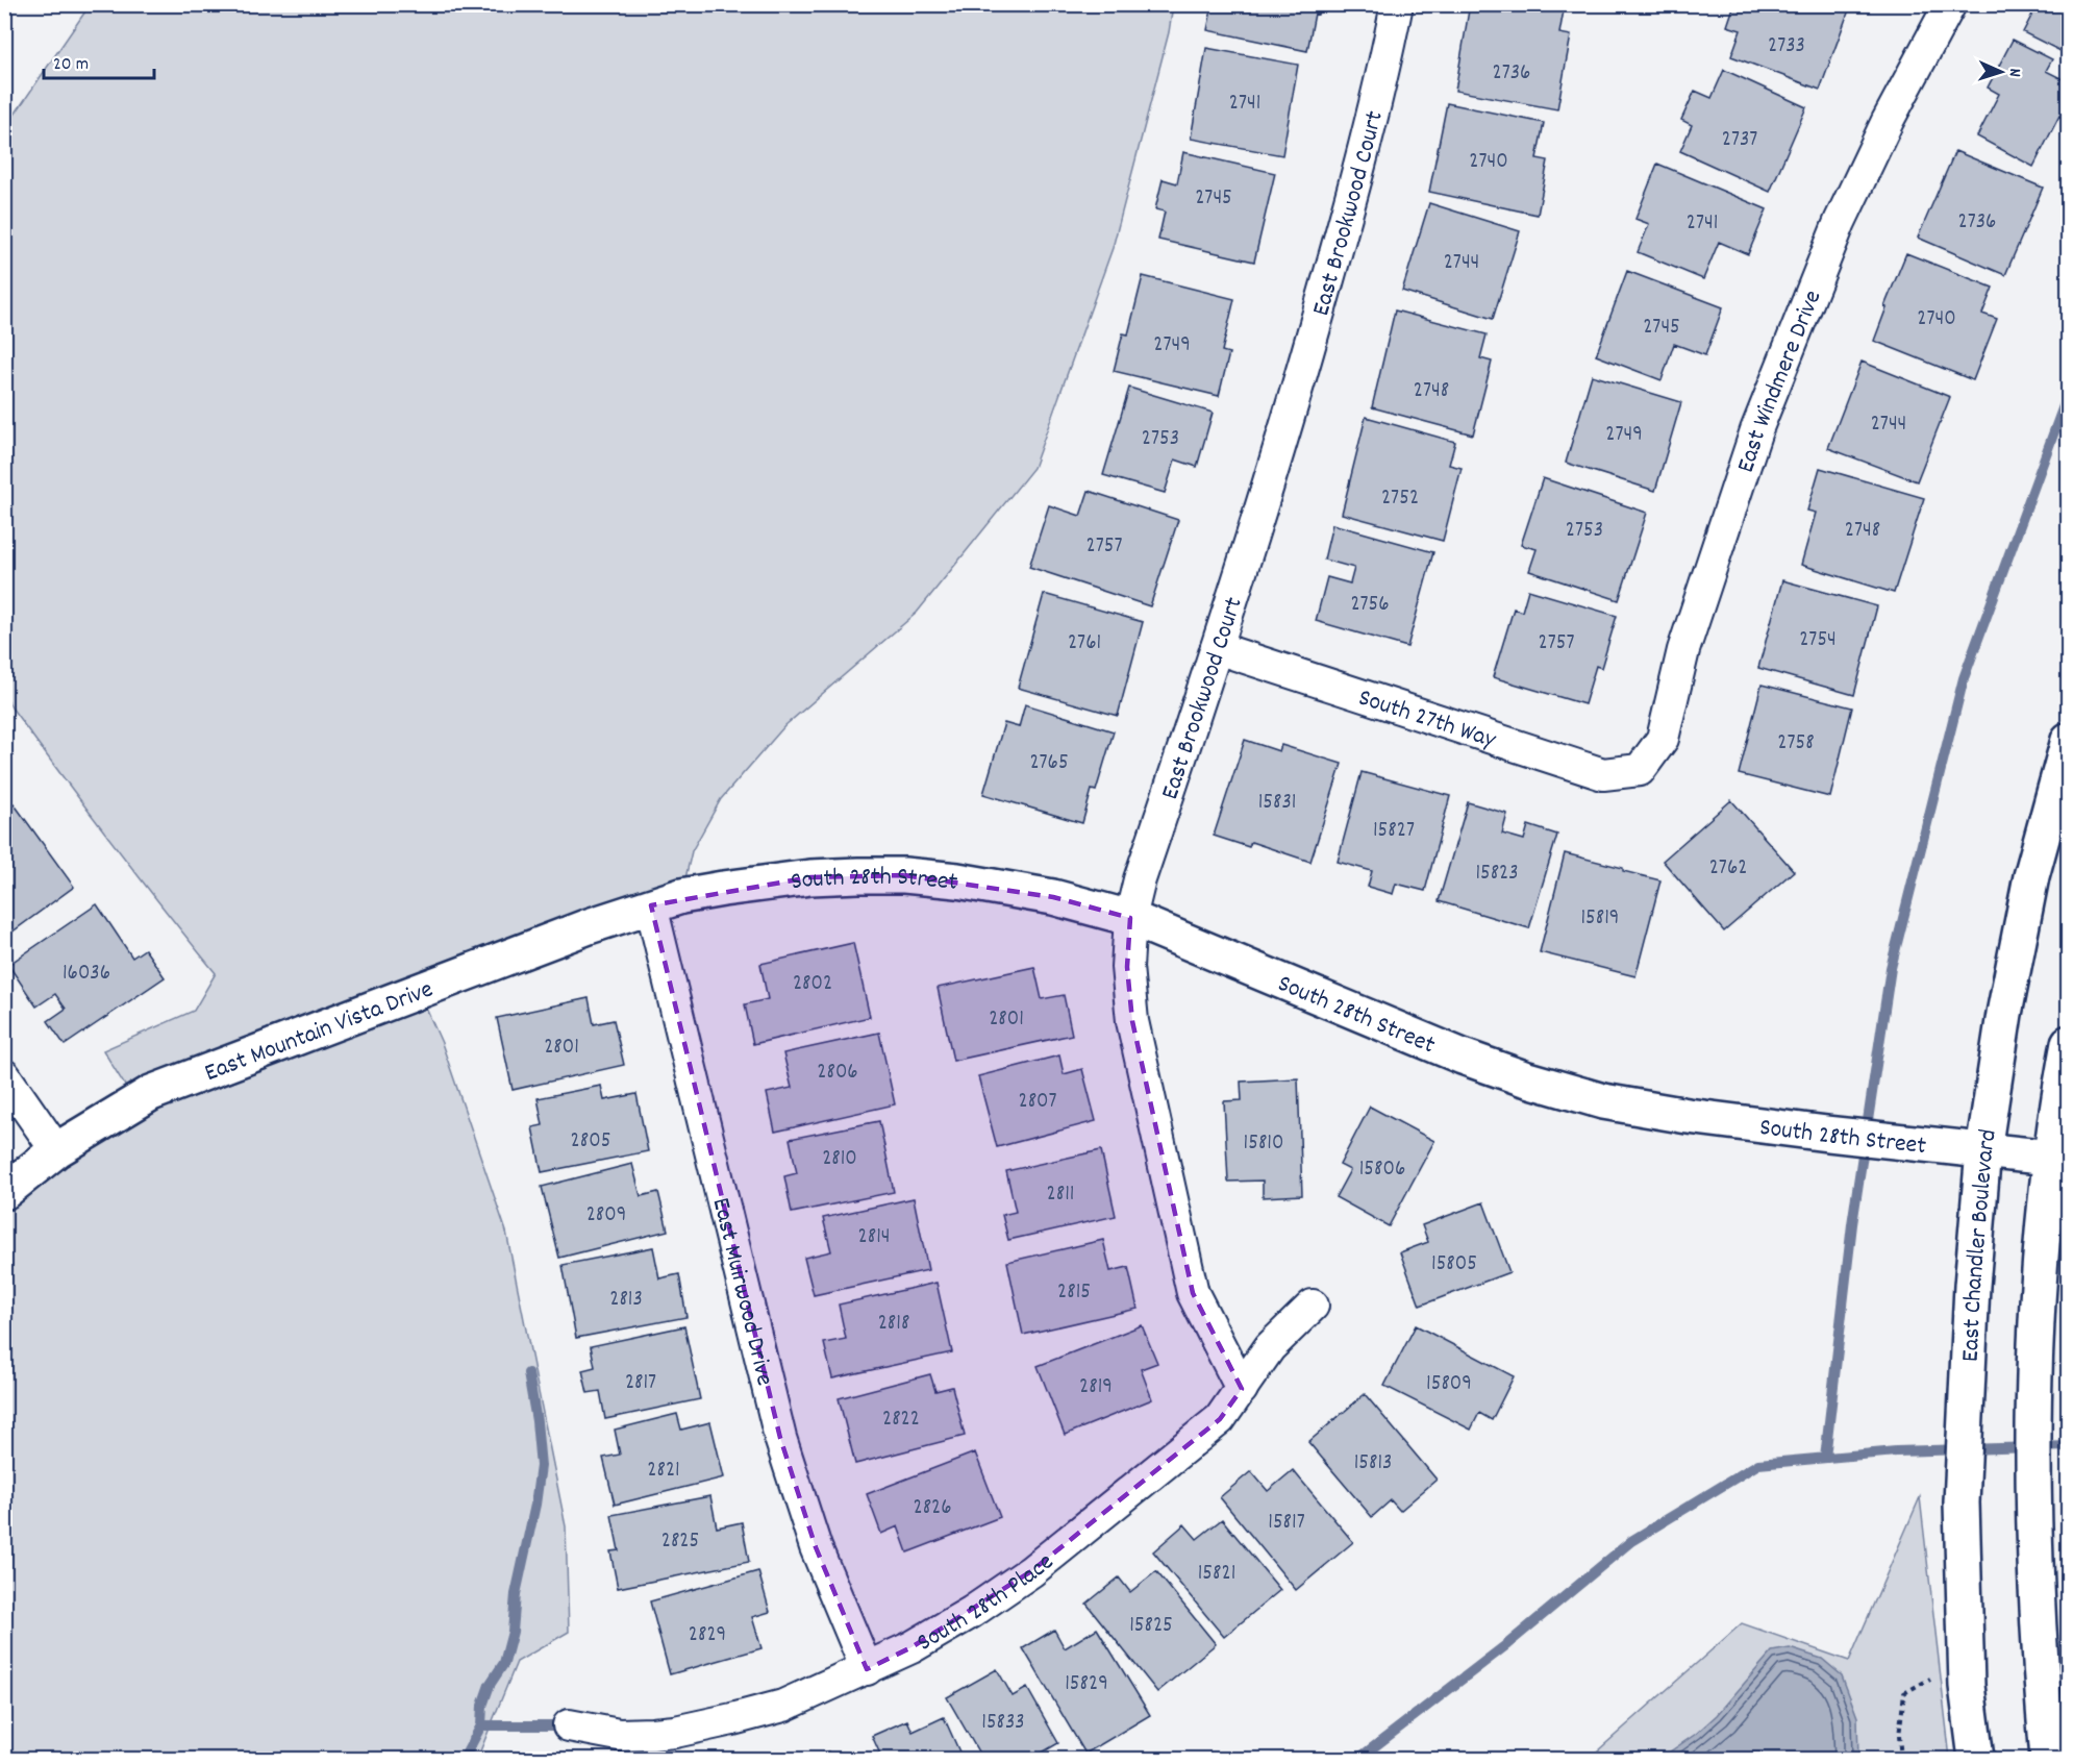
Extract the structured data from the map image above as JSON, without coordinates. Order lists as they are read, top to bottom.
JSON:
{
  "streets": {
    "street": [
      "East Brookwood Court",
      "East Windmere Drive",
      "South 27th Way",
      "South 28th Street",
      "East Mountain Vista Drive",
      "East Chandler Boulevard",
      "East Muirwood Drive",
      "South 28th Place"
    ]
  },
  "crossings": [
    ["East Brookwood Court", "South 27th Way"],
    ["East Brookwood Court", "South 28th Street"],
    ["East Brookwood Court", "South 28th Place"],
    ["East Windmere Drive", "South 27th Way"],
    ["South 28th Street", "East Mountain Vista Drive"],
    ["South 28th Street", "East Chandler Boulevard"],
    ["South 28th Street", "East Muirwood Drive"],
    ["East Mountain Vista Drive", "East Muirwood Drive"],
    ["East Muirwood Drive", "South 28th Place"]
  ],
  "house_numbers": [
    "2733",
    "2736",
    "2741",
    "2737",
    "2740",
    "2745",
    "2736",
    "2741",
    "2744",
    "2740",
    "2745",
    "2749",
    "2748",
    "2744",
    "2749",
    "2753",
    "2752",
    "2753",
    "2748",
    "2757",
    "2756",
    "2754",
    "2761",
    "2757",
    "2758",
    "2765",
    "15831",
    "15827",
    "2762",
    "15823",
    "15819",
    "16036",
    "2802",
    "2801",
    "2801",
    "2806",
    "2807",
    "2805",
    "15810",
    "2810",
    "15806",
    "2811",
    "2809",
    "2814",
    "15805",
    "2815",
    "2813",
    "2818",
    "2817",
    "15809",
    "2819",
    "2822",
    "15813",
    "2821",
    "2826",
    "15817",
    "2825",
    "15821",
    "15825",
    "2829",
    "15829",
    "15833"
  ],
  "scale_bar": "20 m",
  "north": "right"
}
